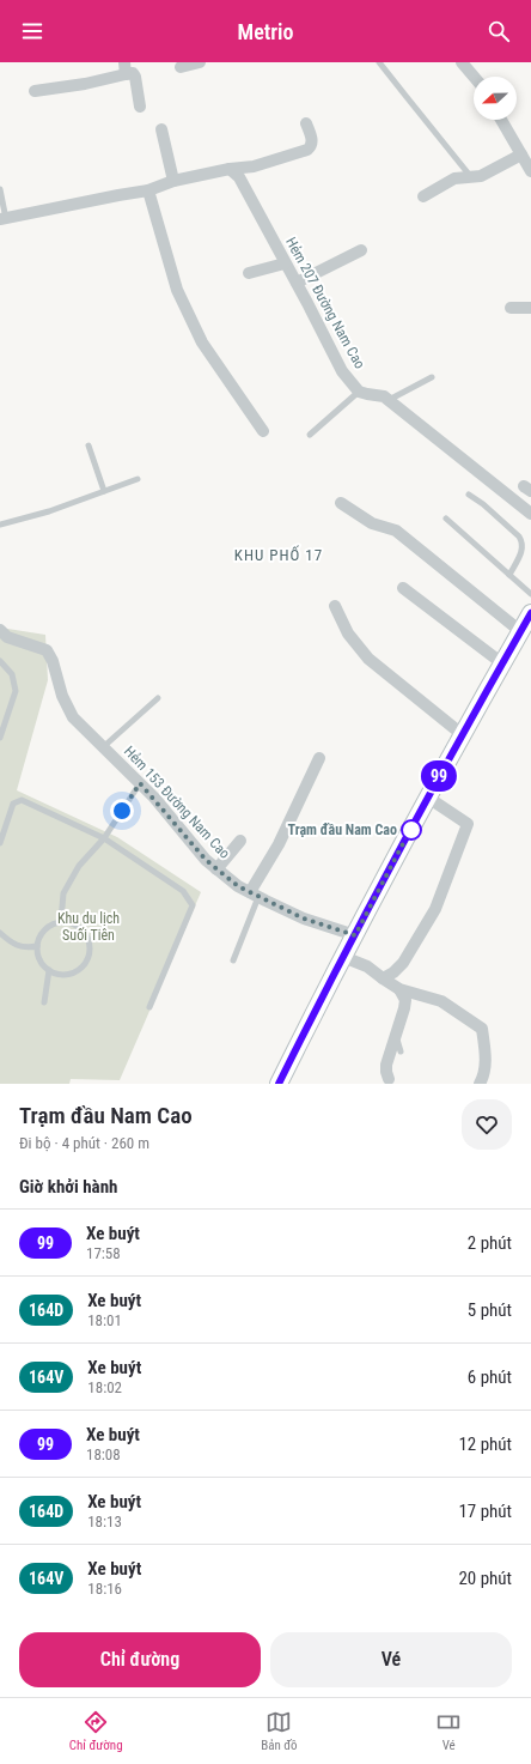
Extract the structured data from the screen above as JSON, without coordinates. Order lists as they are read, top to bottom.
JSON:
{
  "streets": {
    "street": ["Hẻm 207 Đường Nam Cao", "Hẻm 153 Đường Nam Cao"]
  },
  "districts": ["KHU PHỐ 17"],
  "parks": ["Khu du lịch Suối Tiên"],
  "places": ["Trạm đầu Nam Cao"],
  "lines": ["bus line 99"],
  "north": "left",
  "page": {
    "header": "Metrio",
    "on_map": "99",
    "heading": [
      ["Trạm đầu Nam Cao", "Đi bộ · 4 phút · 260 m"],
      "Giờ khởi hành"
    ],
    "list": [
      {
        "mark": "99",
        "name": "Xe buýt",
        "note": "17:58",
        "value": "2 phút"
      },
      {
        "mark": "164D",
        "name": "Xe buýt",
        "note": "18:01",
        "value": "5 phút"
      },
      {
        "mark": "164V",
        "name": "Xe buýt",
        "note": "18:02",
        "value": "6 phút"
      },
      {
        "mark": "99",
        "name": "Xe buýt",
        "note": "18:08",
        "value": "12 phút"
      },
      {
        "mark": "164D",
        "name": "Xe buýt",
        "note": "18:13",
        "value": "17 phút"
      },
      {
        "mark": "164V",
        "name": "Xe buýt",
        "note": "18:16",
        "value": "20 phút"
      }
    ],
    "buttons": ["Chỉ đường", "Vé"],
    "tabs": ["Chỉ đường", "Bản đồ", "Vé"]
  }
}
